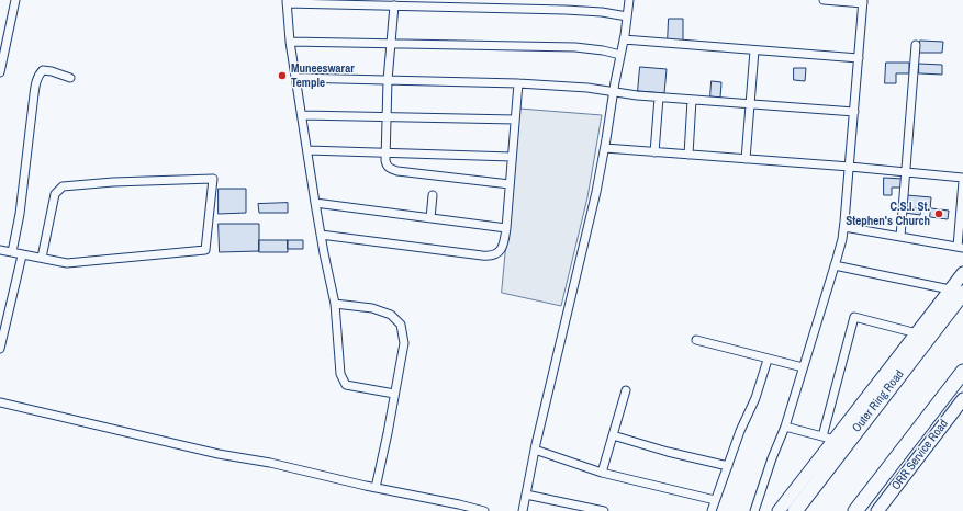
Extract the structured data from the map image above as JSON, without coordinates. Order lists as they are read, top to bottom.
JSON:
{
  "streets": {
    "highway": ["Outer Ring Road"],
    "main road": ["ORR Service Road"]
  },
  "places": ["Muneeswarar Temple", "C.S.I. St. Stephen's Church"]
}
